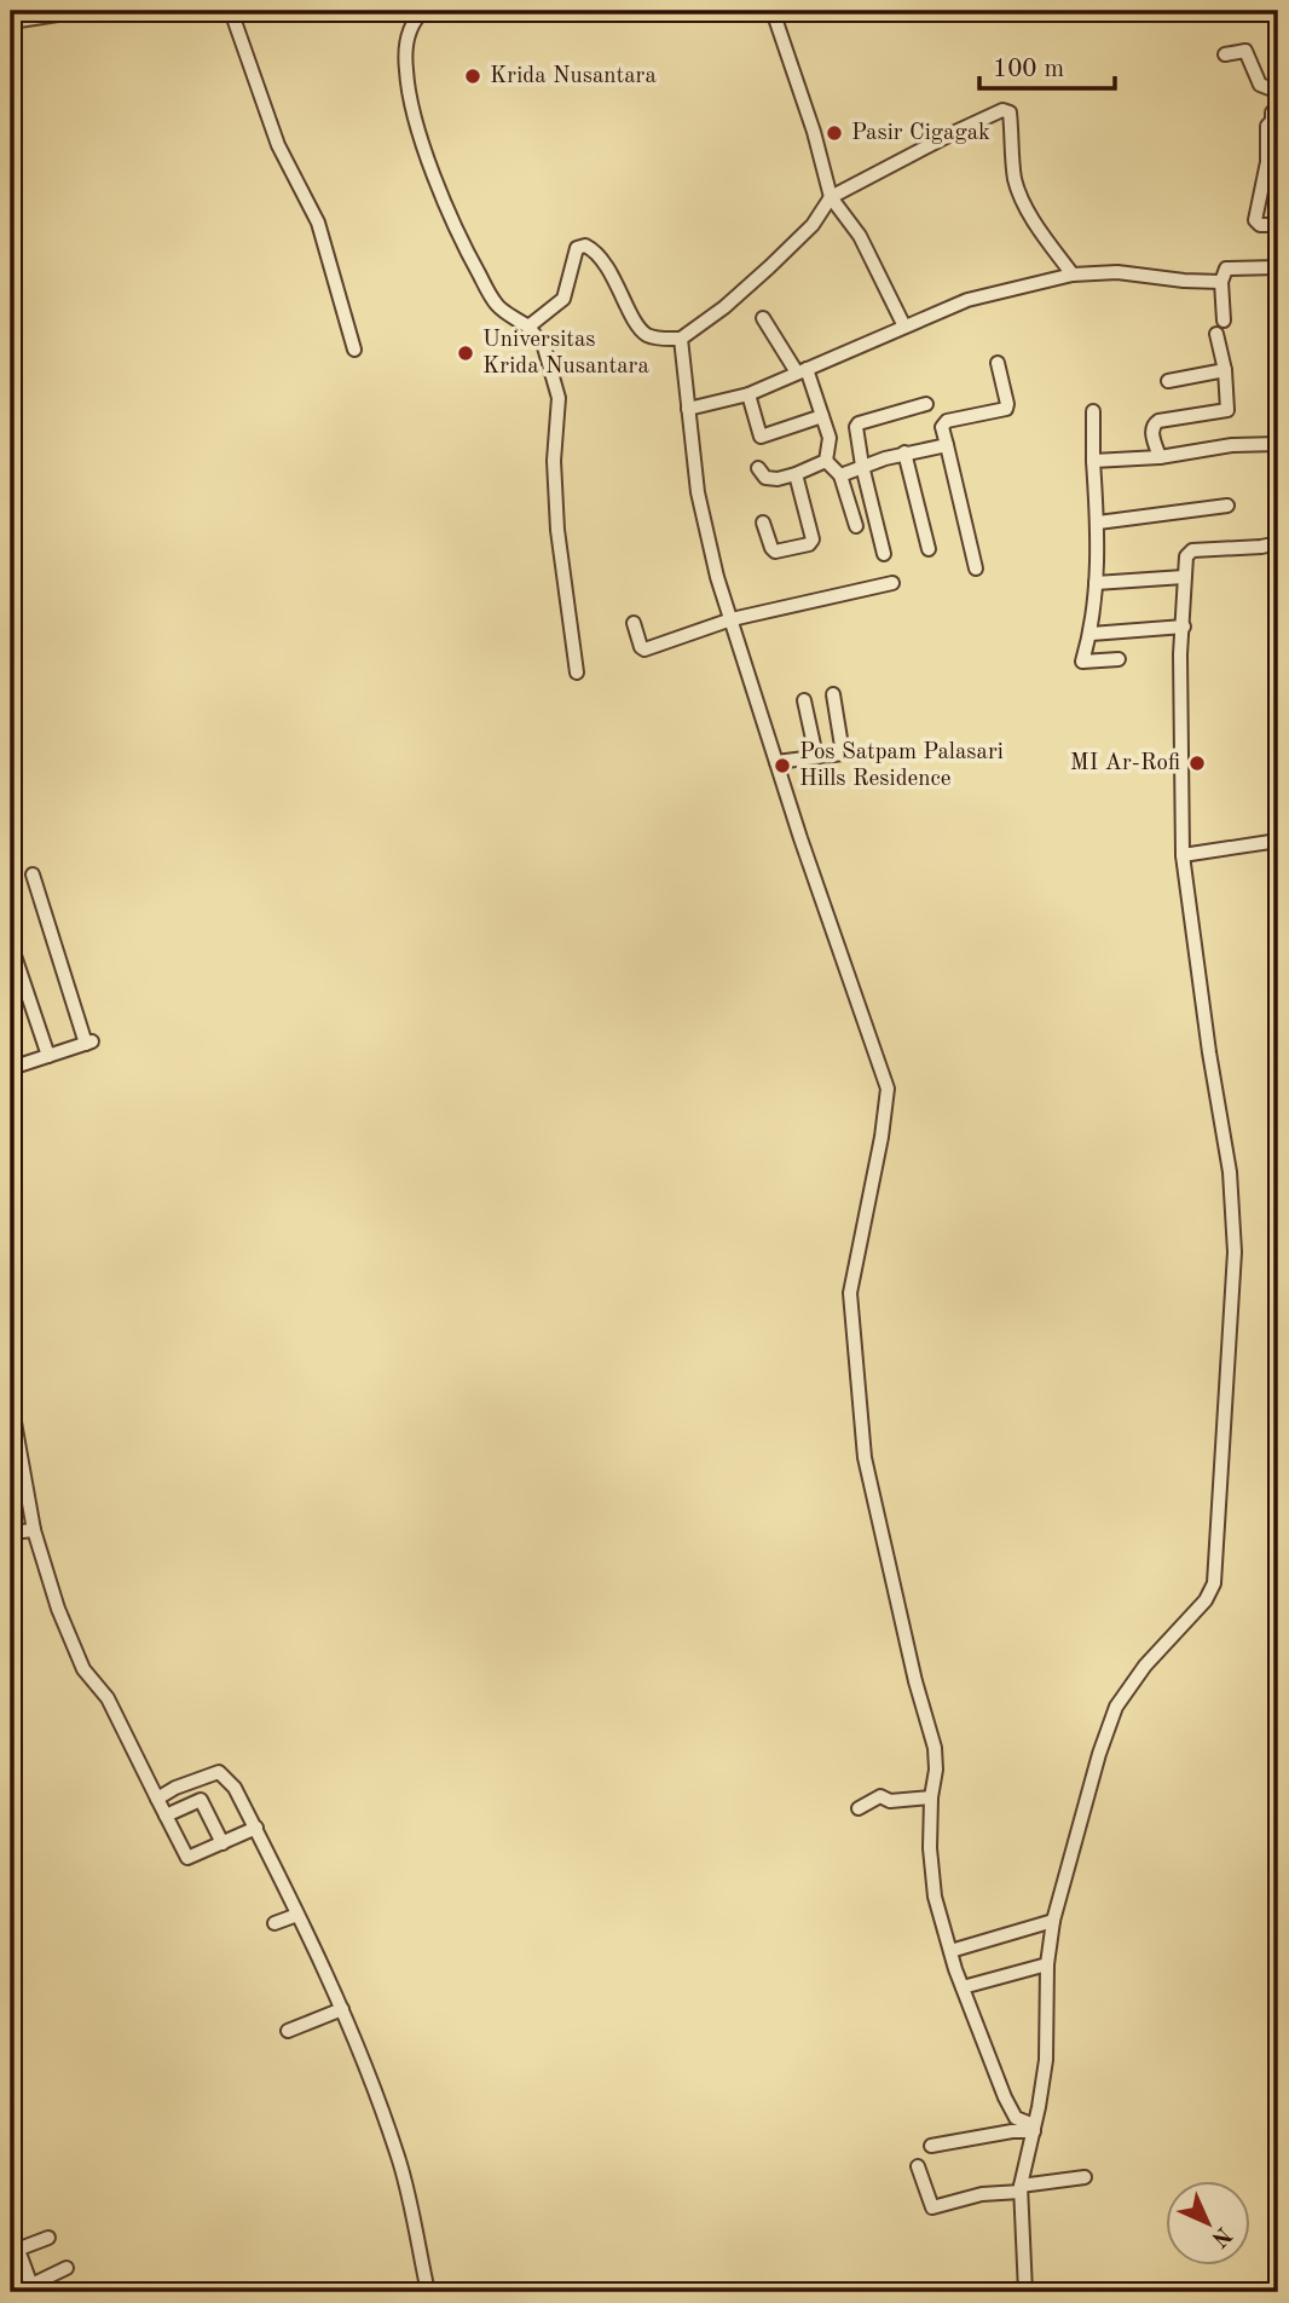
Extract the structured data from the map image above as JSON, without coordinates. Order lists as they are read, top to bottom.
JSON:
{
  "places": [
    "Krida Nusantara",
    "Pasir Cigagak",
    "Universitas Krida Nusantara",
    "MI Ar-Rofi",
    "Pos Satpam Palasari Hills Residence"
  ],
  "scale_bar": "100 m",
  "north": "bottom right"
}
